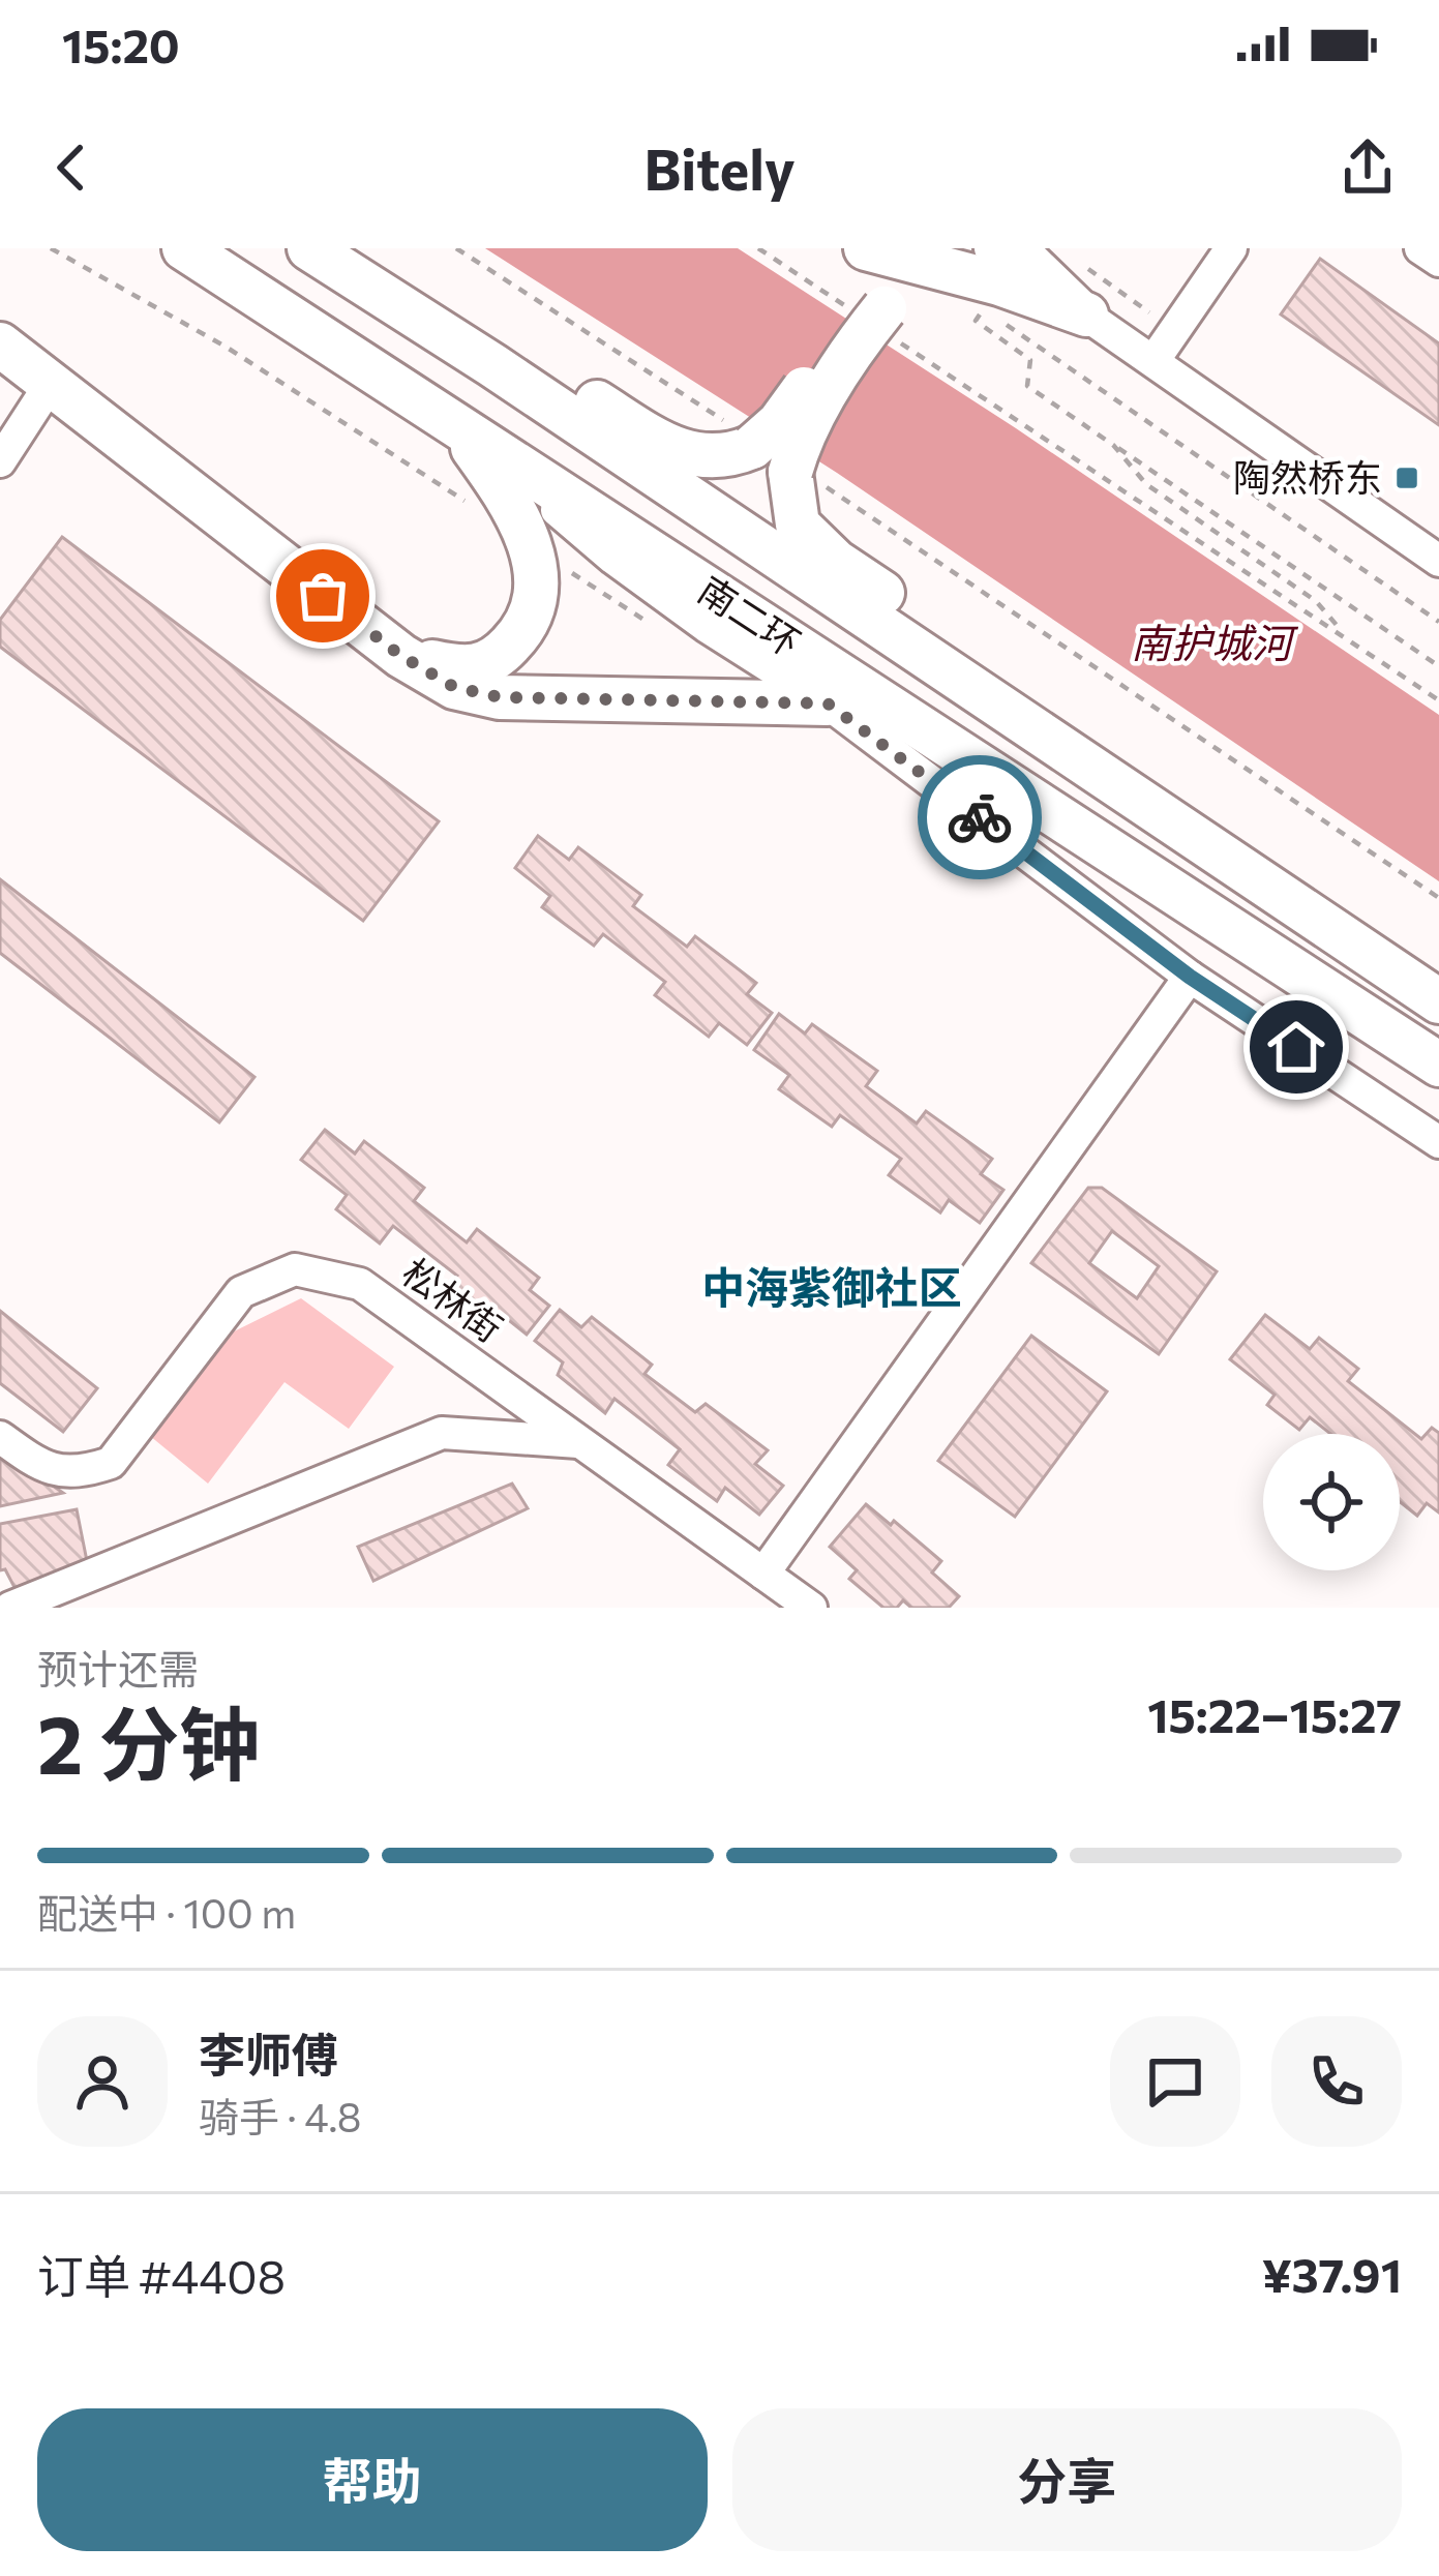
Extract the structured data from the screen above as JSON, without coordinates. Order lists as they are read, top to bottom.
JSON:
{
  "streets": {
    "highway": ["南二环"],
    "street": ["松林街"]
  },
  "districts": ["中海紫御社区"],
  "water": ["南护城河"],
  "places": {
    "transit": ["陶然桥东"]
  },
  "page": {
    "status": "15:20",
    "header": "Bitely",
    "heading": ["2 分钟", "预计还需", "15:22–15:27"],
    "panel": [
      "李师傅",
      "骑手 · 4.8",
      "订单 #4408",
      "¥37.91"
    ],
    "bar": "配送中 · 100 m",
    "buttons": ["帮助", "分享"]
  }
}
